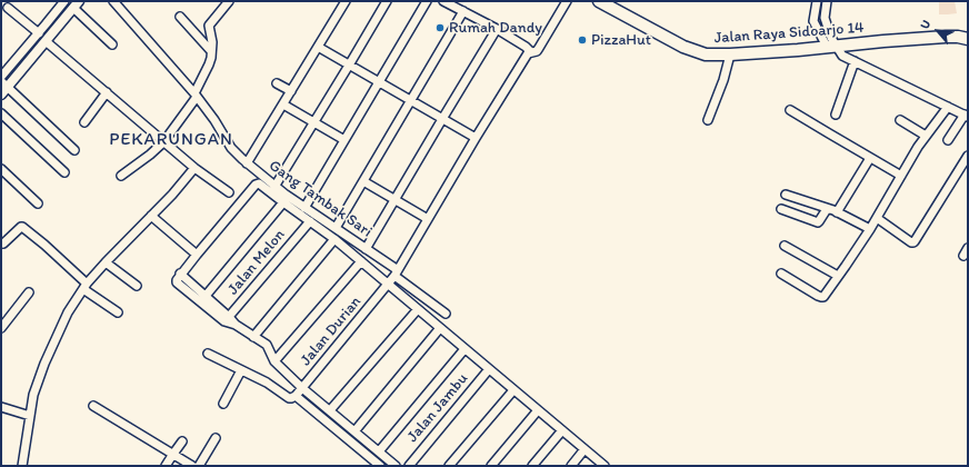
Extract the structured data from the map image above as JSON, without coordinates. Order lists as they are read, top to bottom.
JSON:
{
  "streets": {
    "main road": ["Jalan Raya Sidoarjo 14"],
    "street": [
      "Gang Tambak Sari",
      "Jalan Melon",
      "Jalan Durian",
      "Jalan Jambu"
    ]
  },
  "crossings": [
    ["Gang Tambak Sari", "Jalan Durian"]
  ],
  "districts": ["PEKARUNGAN"],
  "places": ["Rumah Dandy", "PizzaHut"],
  "north": "top left"
}
